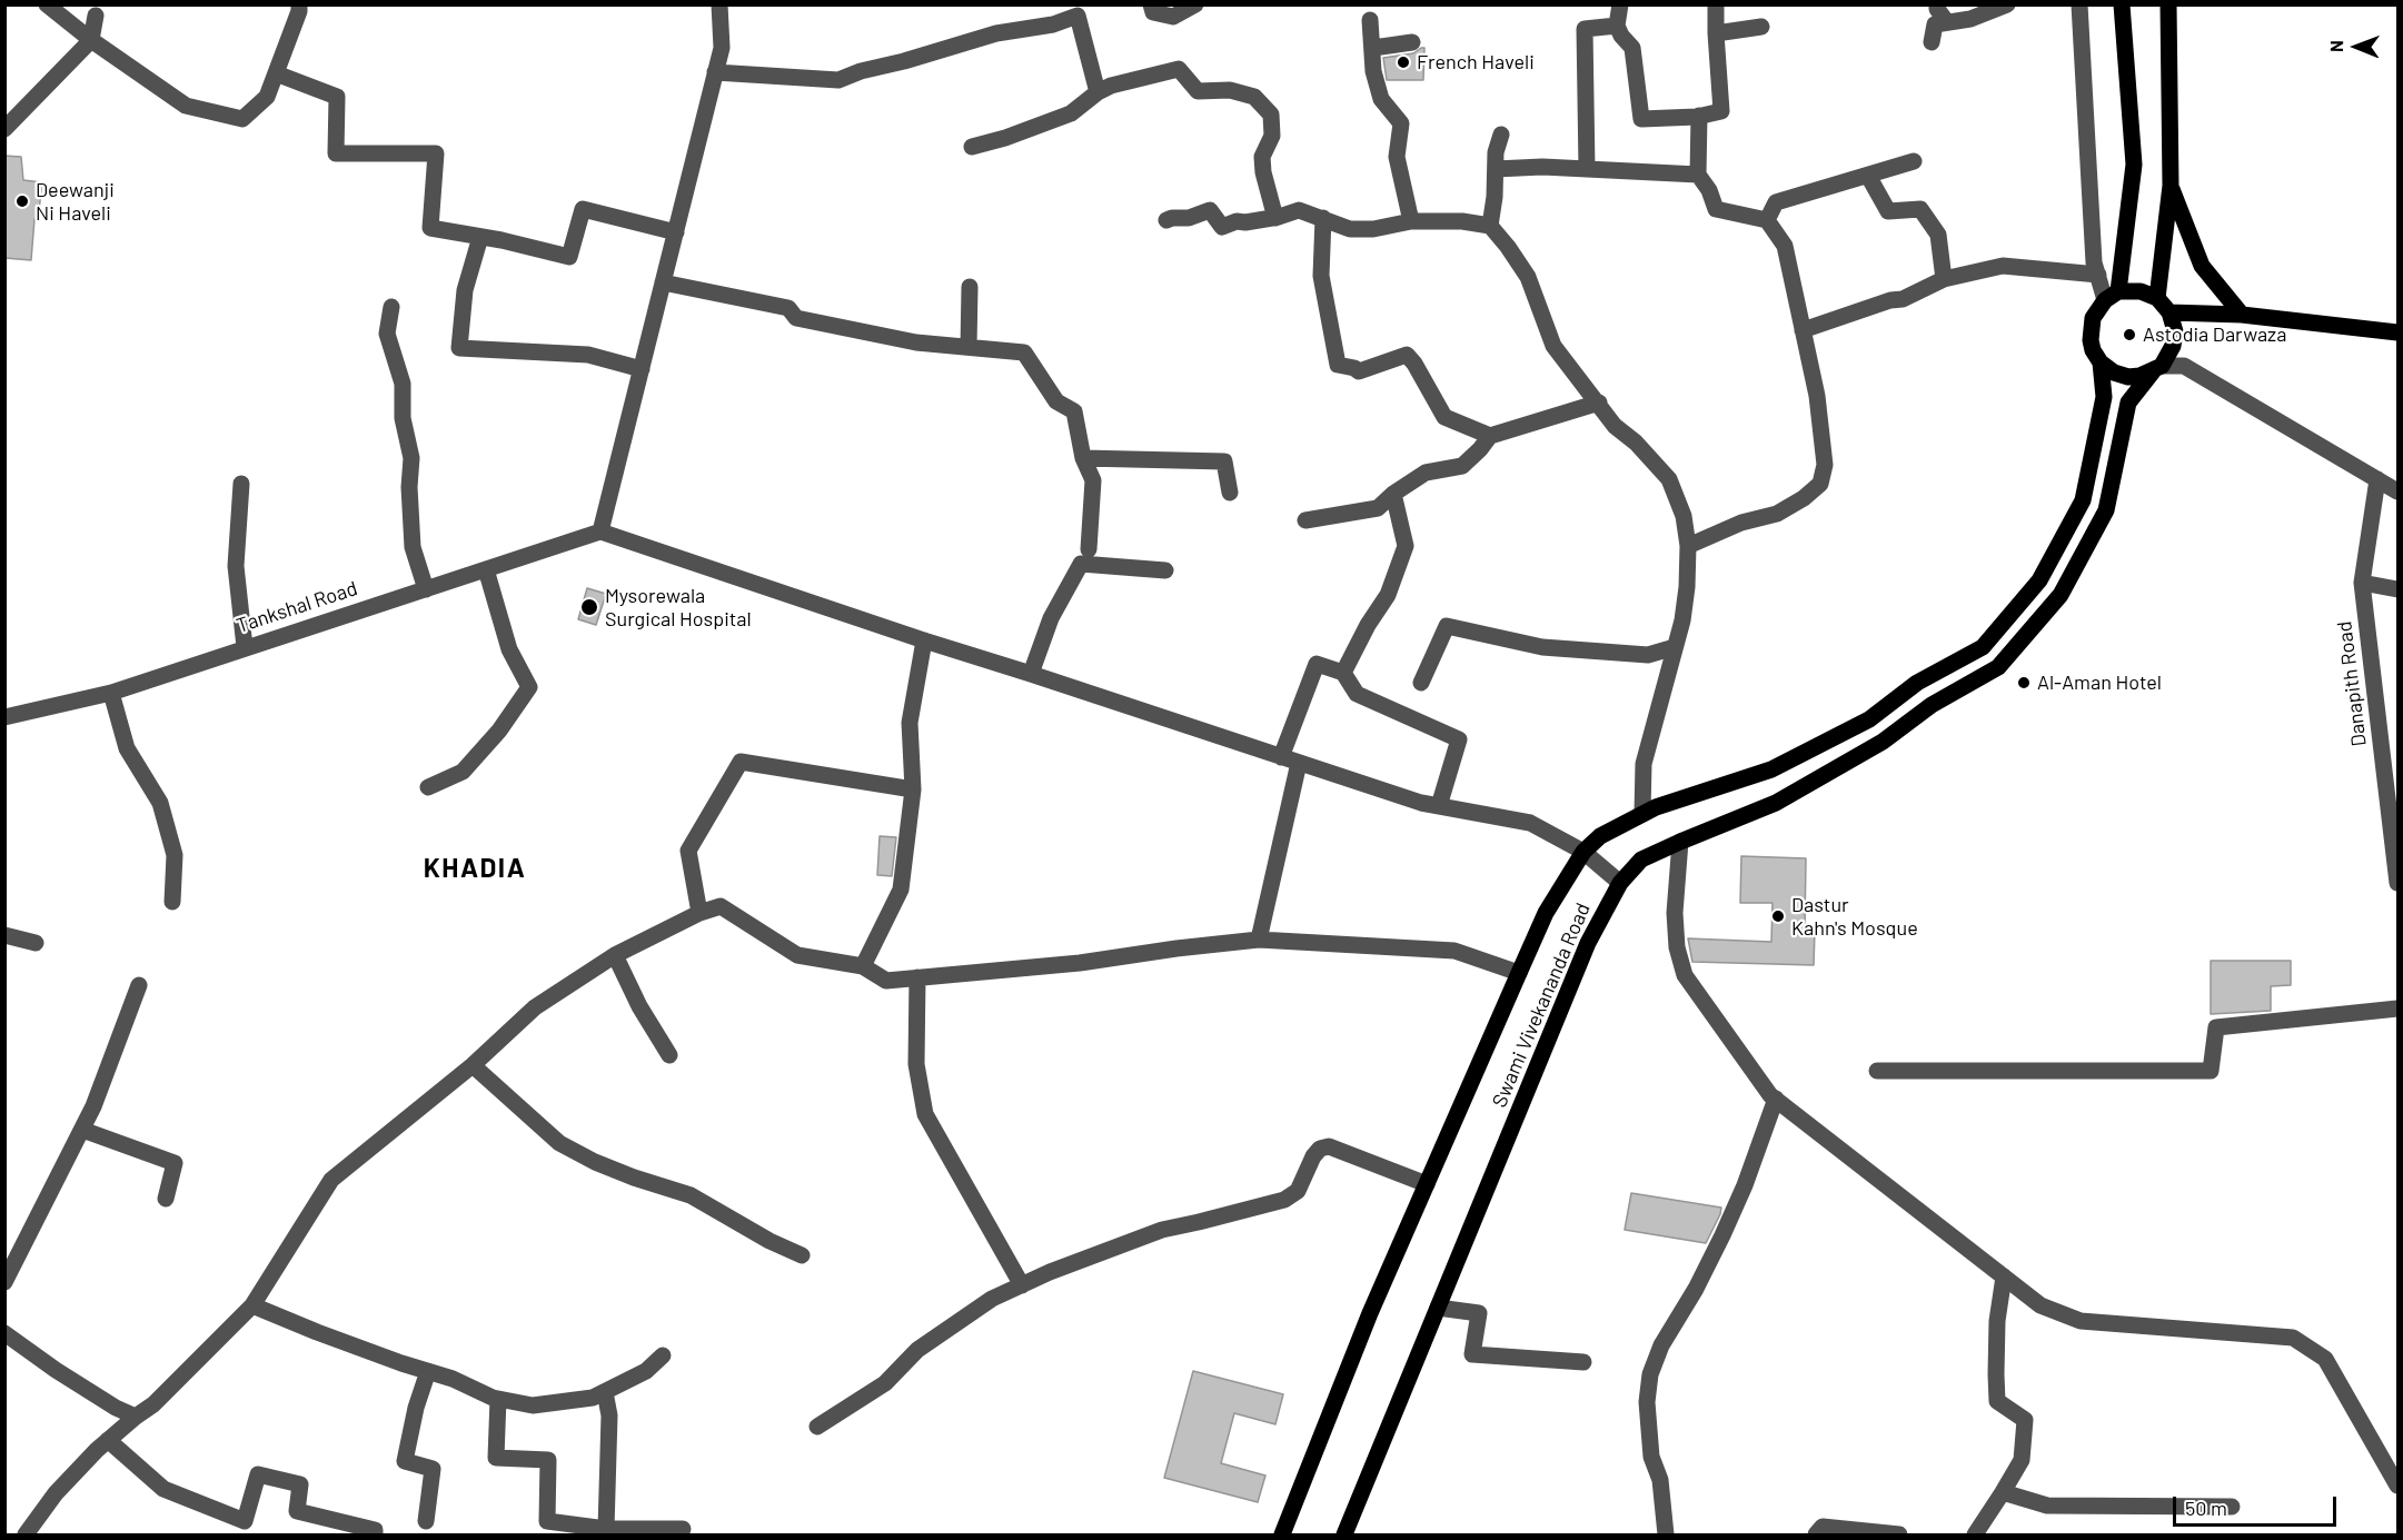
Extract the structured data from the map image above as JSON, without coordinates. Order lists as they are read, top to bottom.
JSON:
{
  "streets": {
    "main road": ["Swami Vivekananda Road"],
    "street": ["Tankshal Road", "Danapith Road"]
  },
  "districts": ["KHADIA"],
  "places": [
    "French Haveli",
    "Deewanji Ni Haveli",
    "Astodia Darwaza",
    "Mysorewala Surgical Hospital",
    "Al-Aman Hotel",
    "Dastur Kahn's Mosque"
  ],
  "scale_bar": "50 m",
  "north": "left"
}
